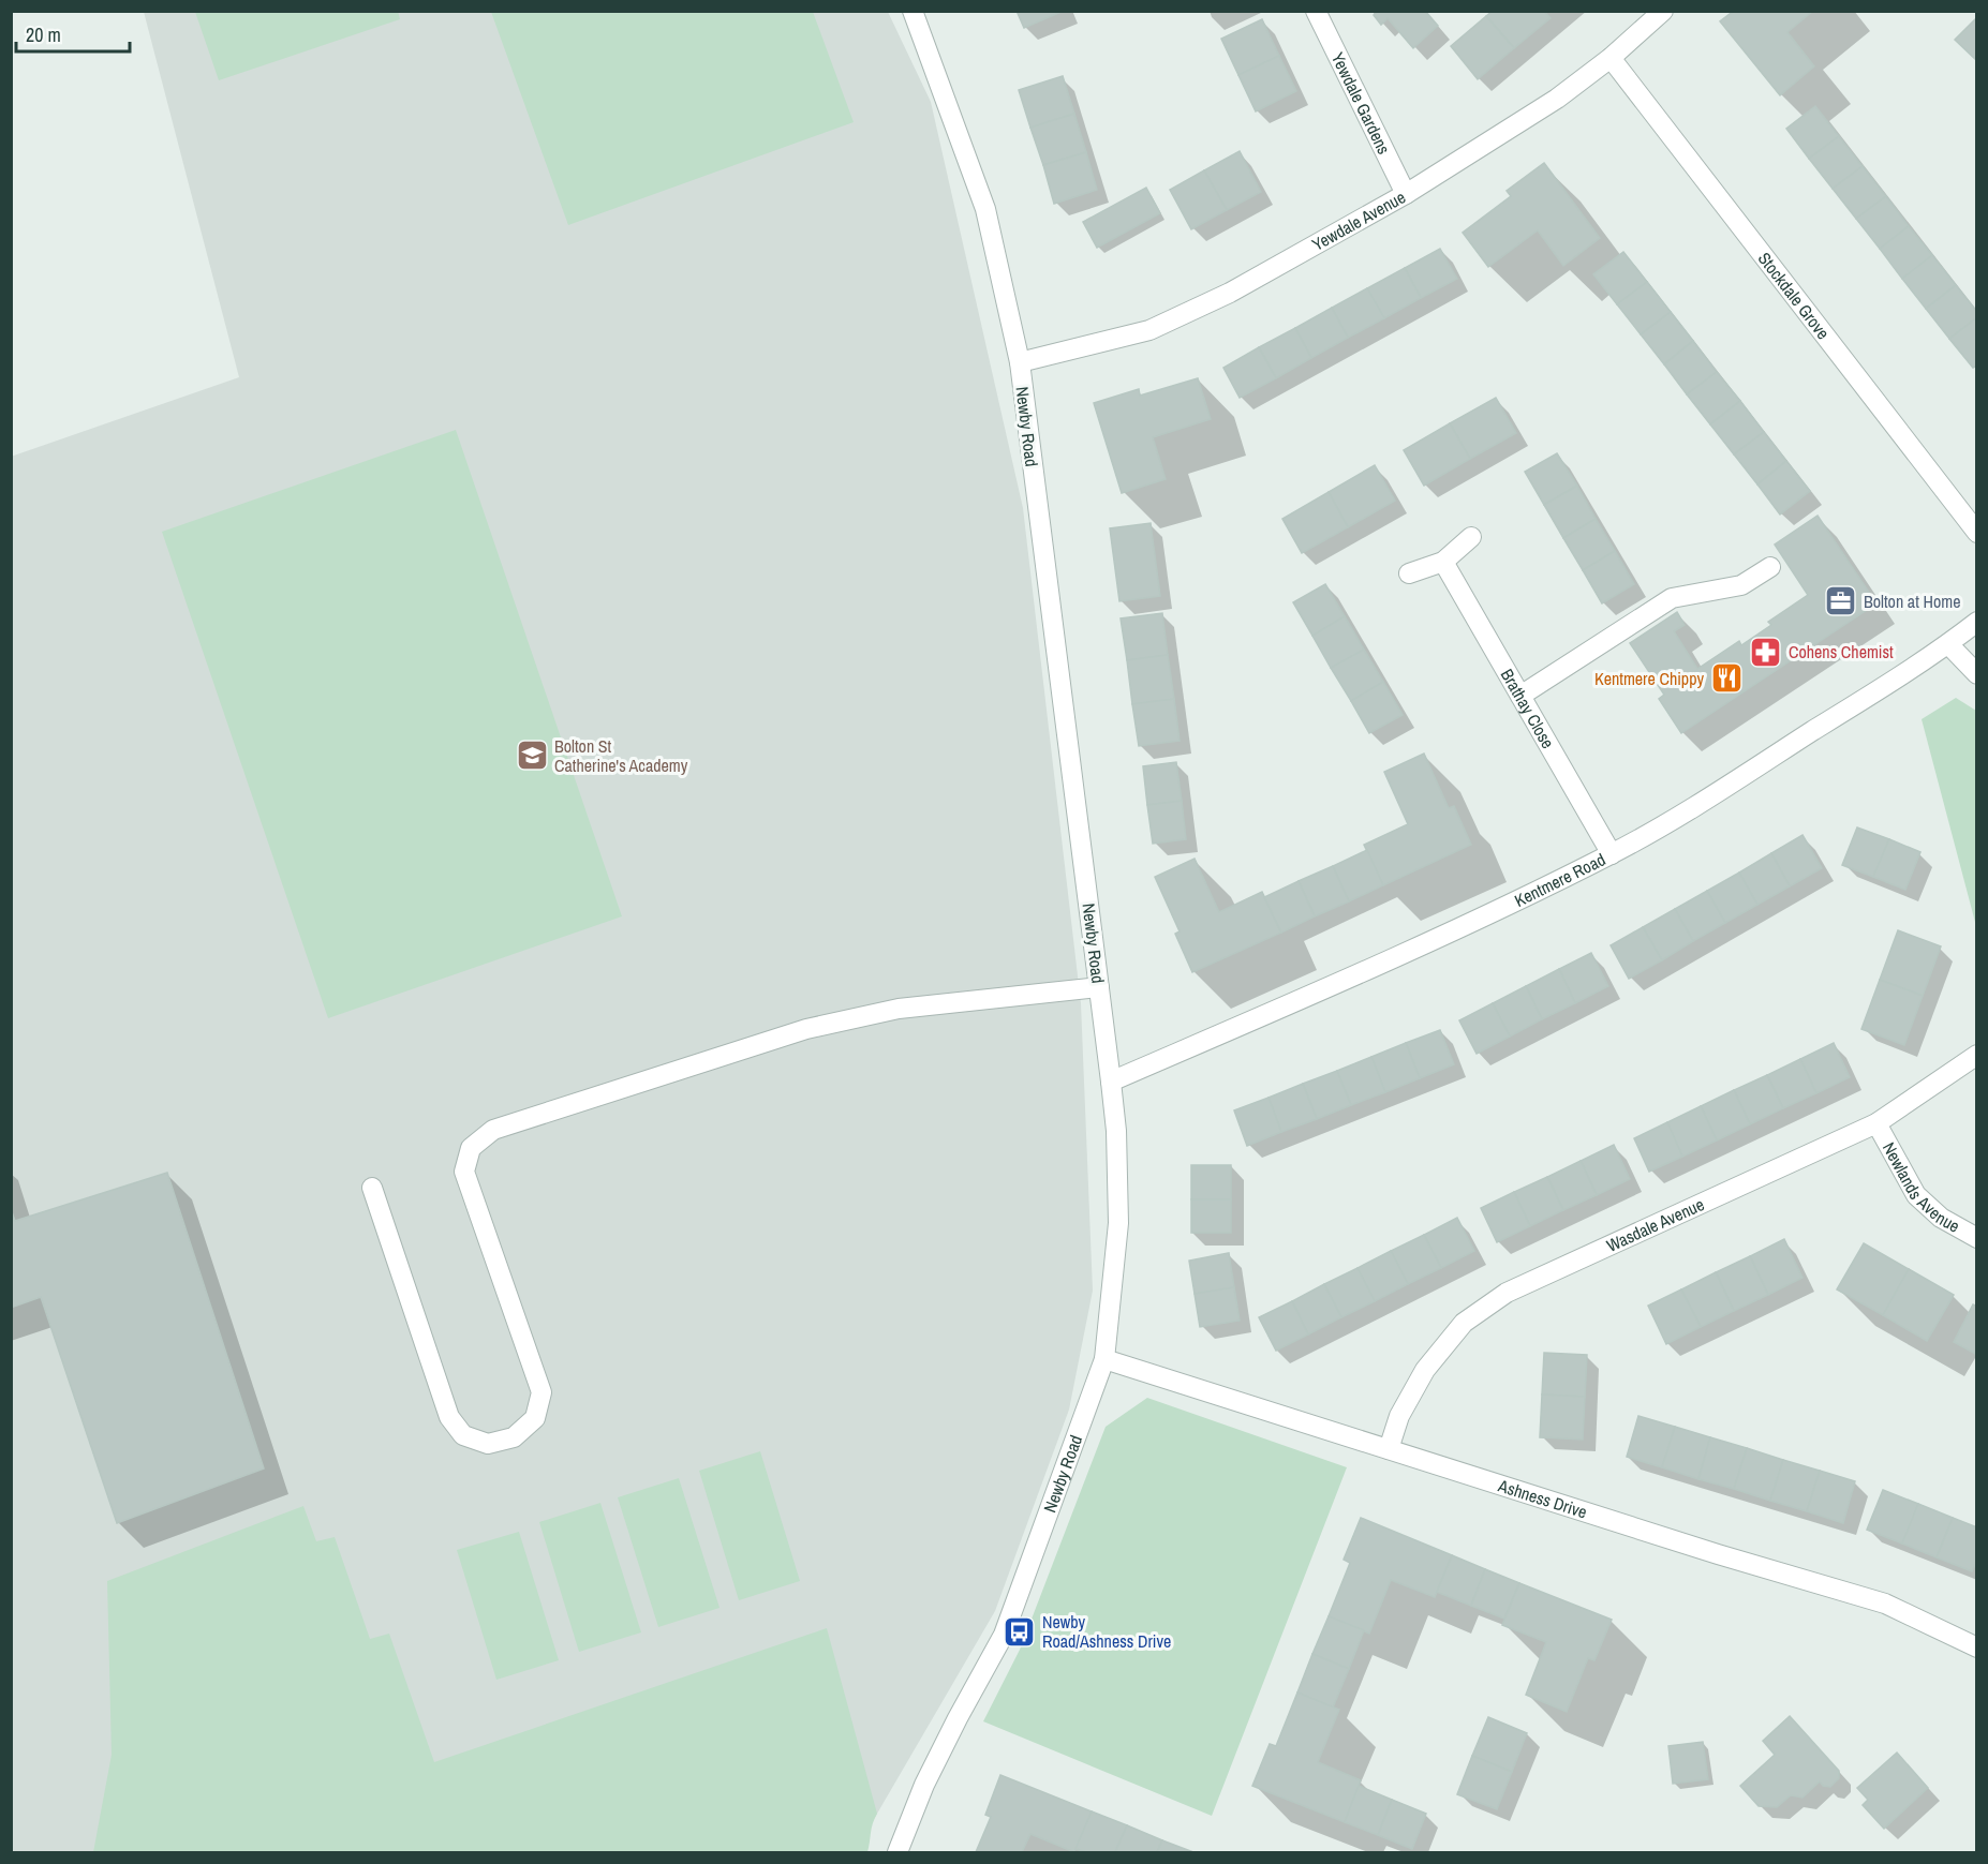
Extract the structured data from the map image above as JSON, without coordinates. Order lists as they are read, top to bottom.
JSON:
{
  "streets": {
    "street": [
      "Yewdale Gardens",
      "Yewdale Avenue",
      "Stockdale Grove",
      "Newby Road",
      "Brathay Close",
      "Kentmere Road",
      "Newlands Avenue",
      "Wasdale Avenue",
      "Ashness Drive"
    ]
  },
  "crossings": [
    ["Yewdale Gardens", "Yewdale Avenue"],
    ["Yewdale Avenue", "Stockdale Grove"],
    ["Yewdale Avenue", "Newby Road"],
    ["Newby Road", "Kentmere Road"],
    ["Newby Road", "Ashness Drive"],
    ["Brathay Close", "Kentmere Road"],
    ["Newlands Avenue", "Wasdale Avenue"],
    ["Wasdale Avenue", "Ashness Drive"]
  ],
  "places": {
    "office": ["Bolton at Home"],
    "pharmacy": ["Cohens Chemist"],
    "restaurant": ["Kentmere Chippy"],
    "school or university": ["Bolton St Catherine's Academy"],
    "bus stop": ["Newby Road/Ashness Drive"]
  },
  "scale_bar": "20 m"
}
